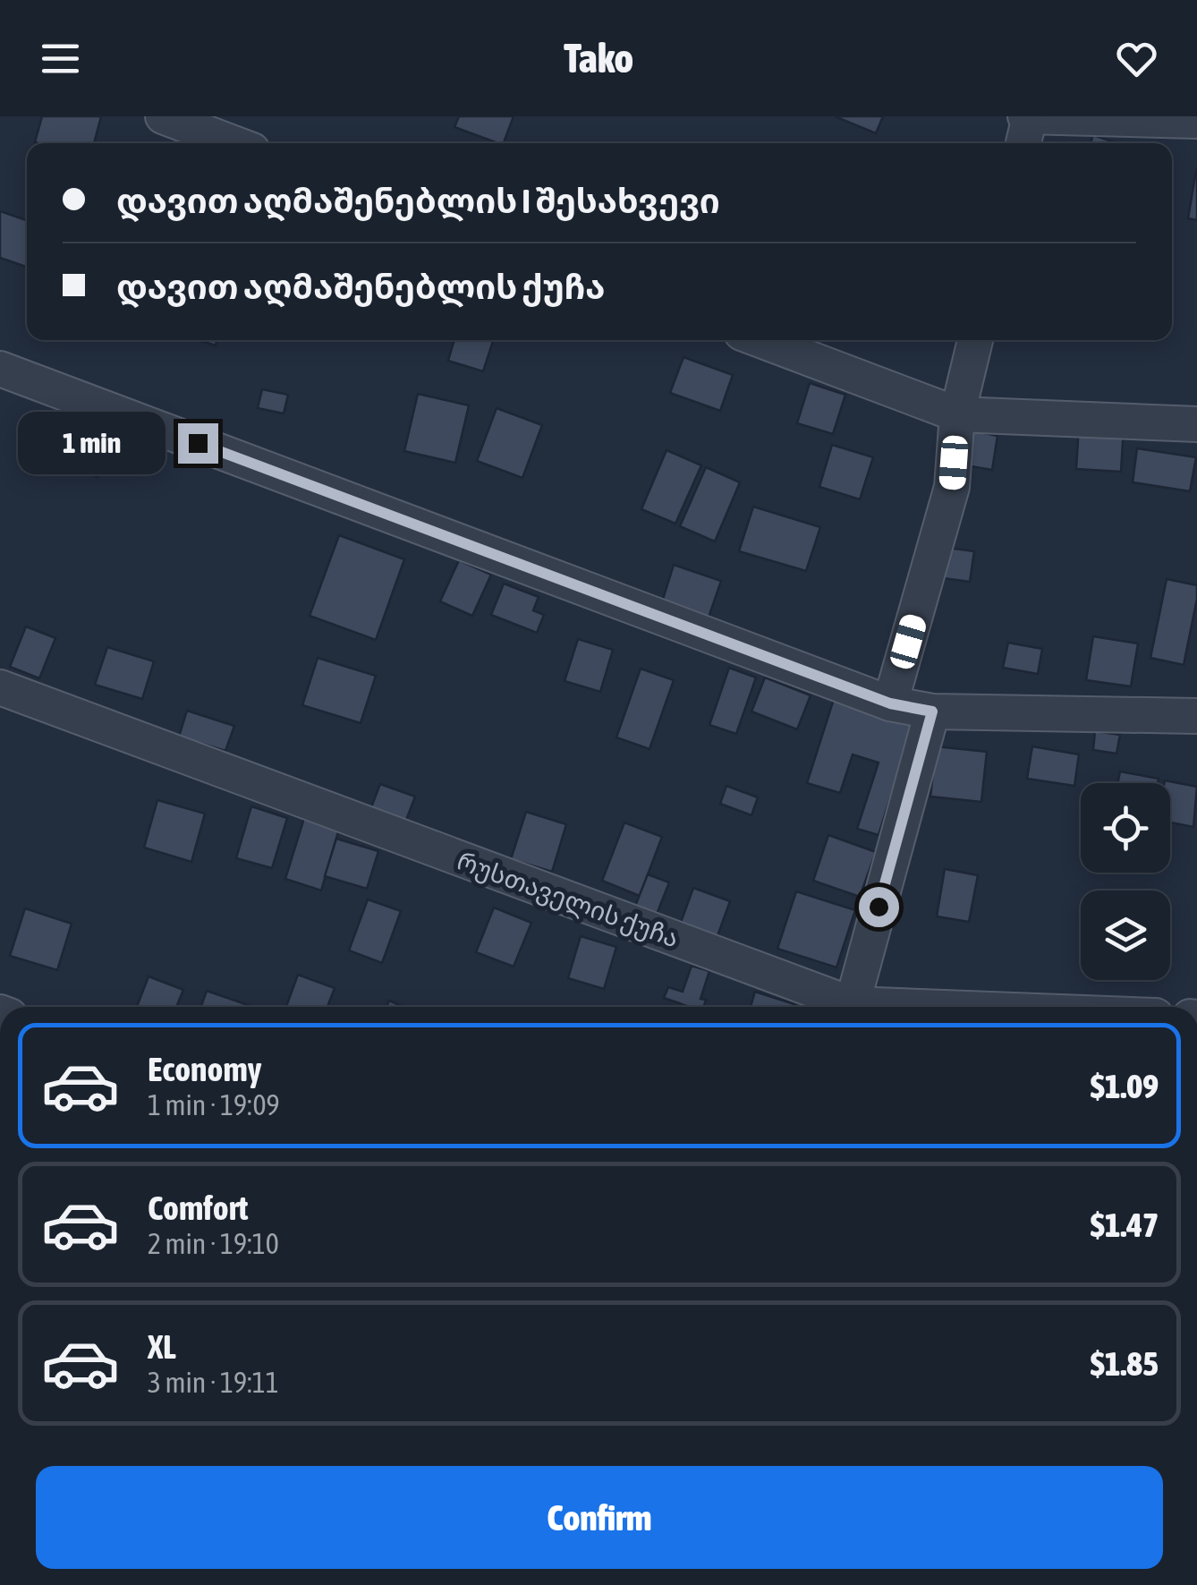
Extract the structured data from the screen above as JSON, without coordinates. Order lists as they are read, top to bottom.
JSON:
{
  "streets": {
    "street": ["რუსთაველის ქუჩა"]
  },
  "page": {
    "header": "Tako",
    "banner": ["დავით აღმაშენებლის I შესახვევი", "დავით აღმაშენებლის ქუჩა"],
    "bubble": "1 min",
    "list": [
      {
        "name": "Economy",
        "note": "1 min · 19:09",
        "value": "$1.09"
      },
      {
        "name": "Comfort",
        "note": "2 min · 19:10",
        "value": "$1.47"
      },
      {
        "name": "XL",
        "note": "3 min · 19:11",
        "value": "$1.85"
      }
    ],
    "buttons": "Confirm"
  }
}
